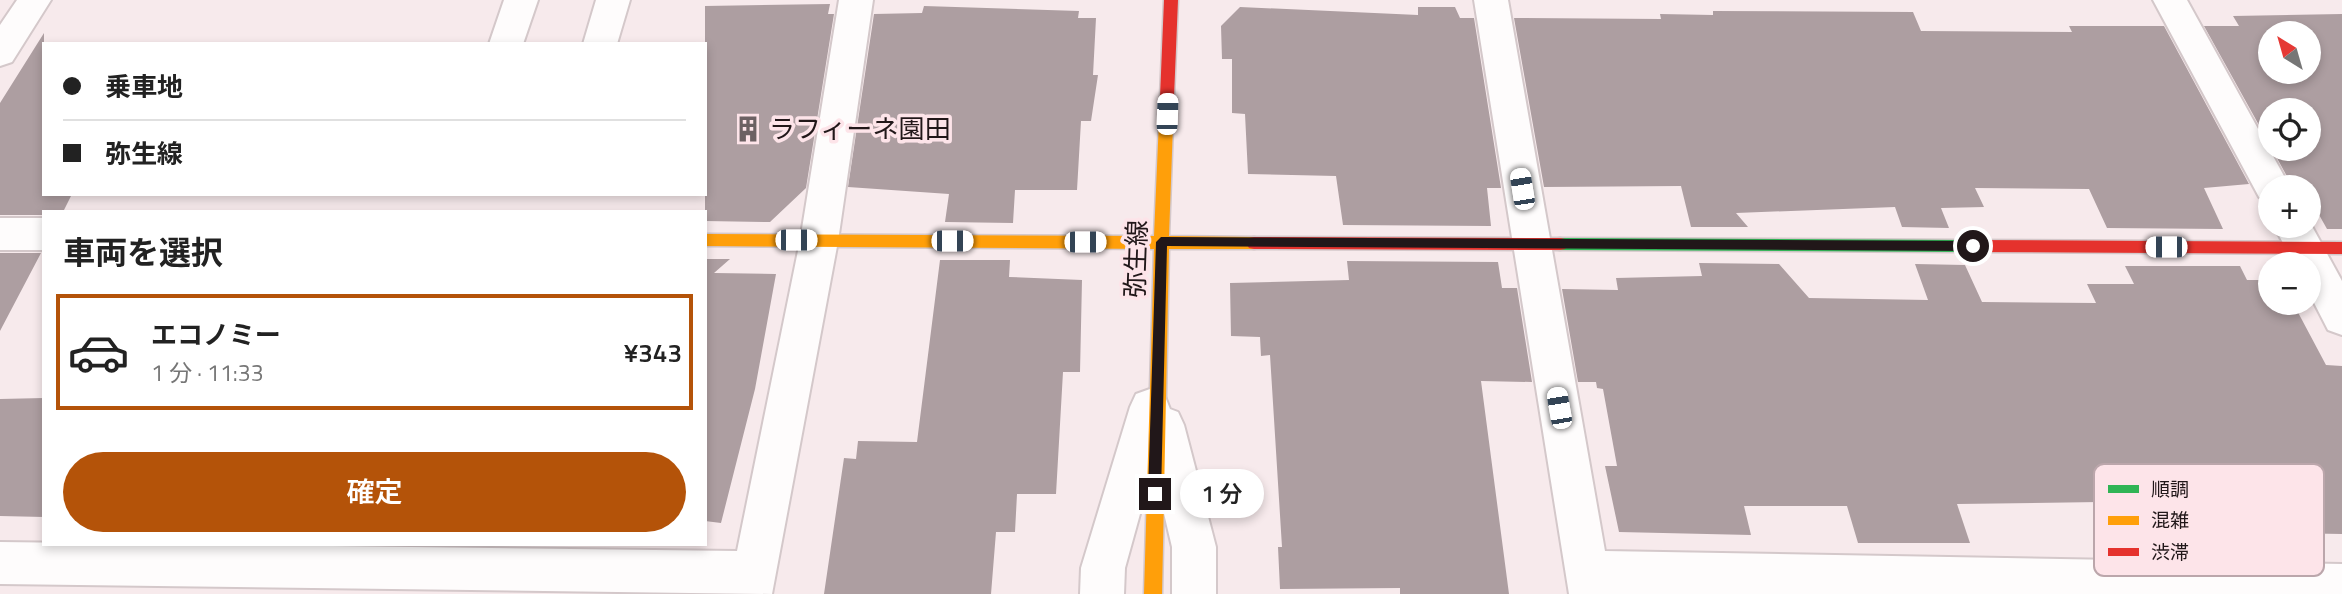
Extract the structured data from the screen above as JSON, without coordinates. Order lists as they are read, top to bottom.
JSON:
{
  "streets": {
    "street": ["弥生線"]
  },
  "places": {
    "building": ["ラフィーネ園田"]
  },
  "legend": ["順調", "混雑", "渋滞"],
  "north": "top left",
  "page": {
    "map_buttons": ["+", "−"],
    "banner": ["乗車地", "弥生線"],
    "heading": "車両を選択",
    "list": [
      {
        "name": "エコノミー",
        "note": "1 分 · 11:33",
        "value": "¥343"
      }
    ],
    "buttons": "確定",
    "bubble": "1 分"
  }
}
